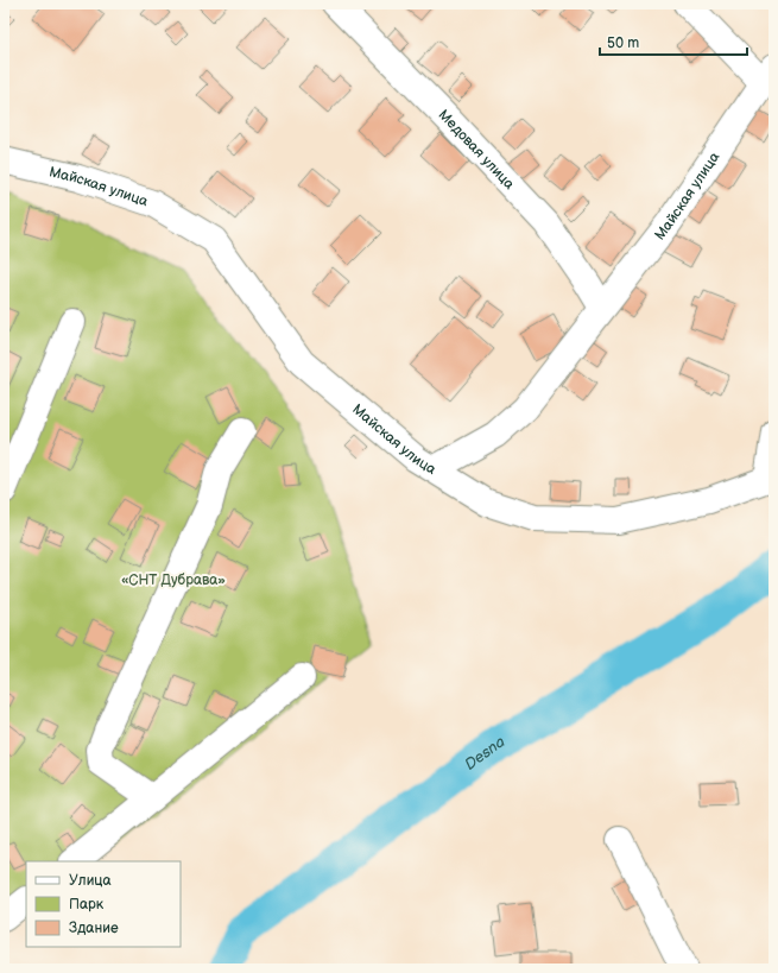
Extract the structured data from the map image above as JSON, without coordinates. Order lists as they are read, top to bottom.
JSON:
{
  "streets": {
    "street": ["Медовая улица", "Майская улица"]
  },
  "crossings": [
    ["Медовая улица", "Майская улица"]
  ],
  "water": ["Desna"],
  "parks": ["«СНТ Дубрава»"],
  "legend": ["Улица", "Парк", "Здание"],
  "scale_bar": "50 m"
}
